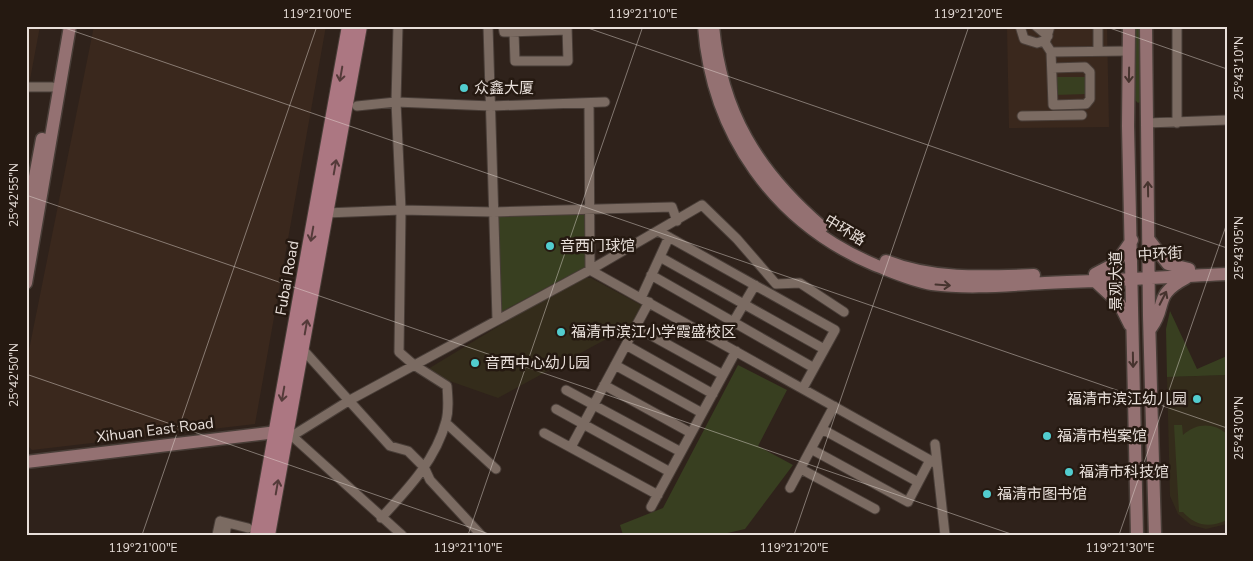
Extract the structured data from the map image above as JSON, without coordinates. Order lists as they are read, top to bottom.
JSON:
{
  "streets": {
    "main road": ["Fubai Road"],
    "street": [
      "中环路",
      "中环街",
      "景观大道",
      "Xihuan East Road"
    ]
  },
  "crossings": [
    ["中环路", "中环街"],
    ["中环街", "景观大道"],
    ["Fubai Road", "Xihuan East Road"]
  ],
  "places": [
    "众鑫大厦",
    "音西门球馆",
    "福清市滨江小学霞盛校区",
    "音西中心幼儿园",
    "福清市滨江幼儿园",
    "福清市档案馆",
    "福清市科技馆",
    "福清市图书馆"
  ],
  "coordinates": [
    "119°21'00\"E",
    "119°21'10\"E",
    "119°21'20\"E",
    "25°43'10\"N",
    "25°42'55\"N",
    "25°43'05\"N",
    "25°42'50\"N",
    "25°43'00\"N",
    "119°21'30\"E"
  ]
}
